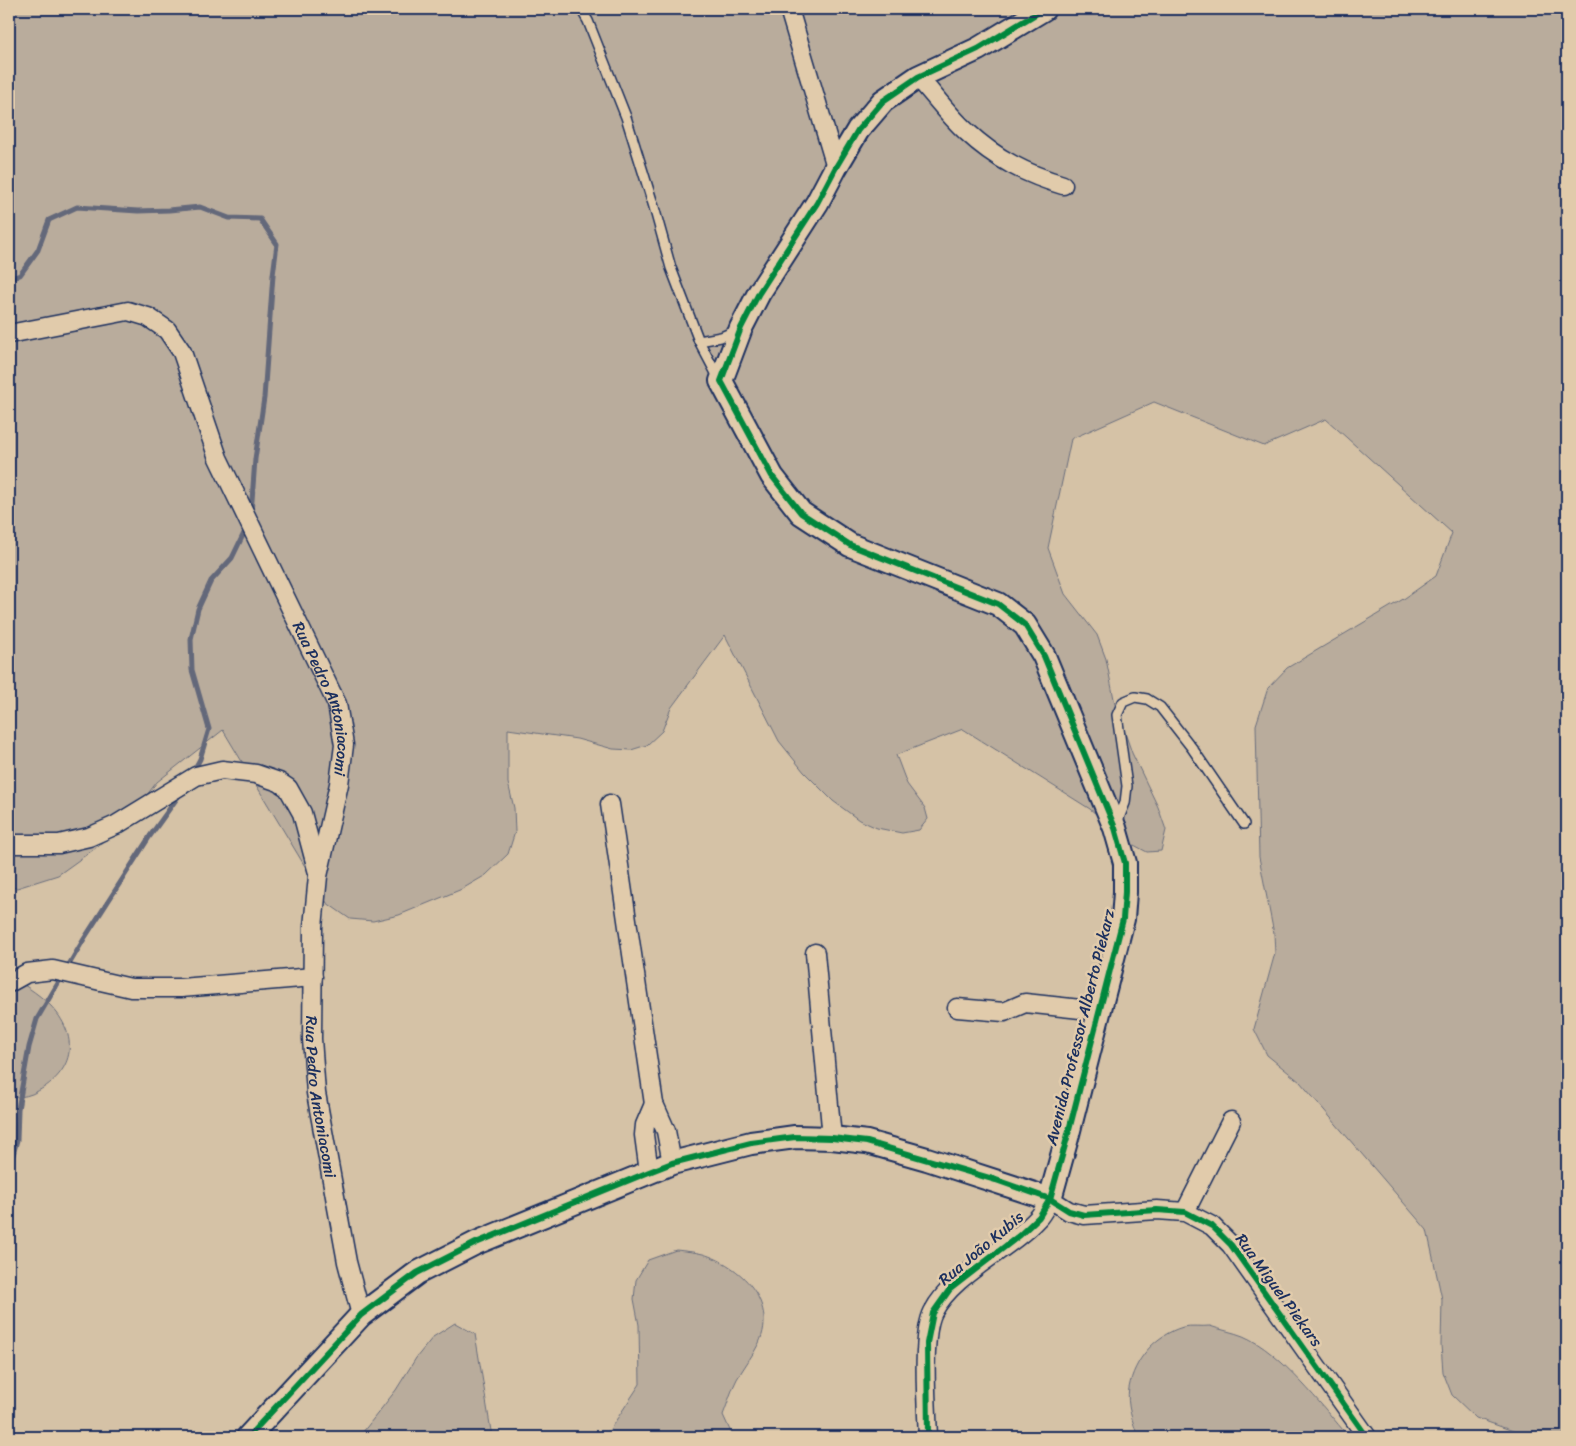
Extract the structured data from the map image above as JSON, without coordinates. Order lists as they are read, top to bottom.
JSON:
{
  "streets": {
    "street": [
      "Rua Pedro Antoniacomi",
      "Avenida Professor Alberto Piekarz",
      "Rua João Kubis",
      "Rua Miguel Piekars"
    ]
  },
  "crossings": [
    ["Avenida Professor Alberto Piekarz", "Rua João Kubis"],
    ["Avenida Professor Alberto Piekarz", "Rua Miguel Piekars"],
    ["Rua João Kubis", "Rua Miguel Piekars"]
  ]
}
